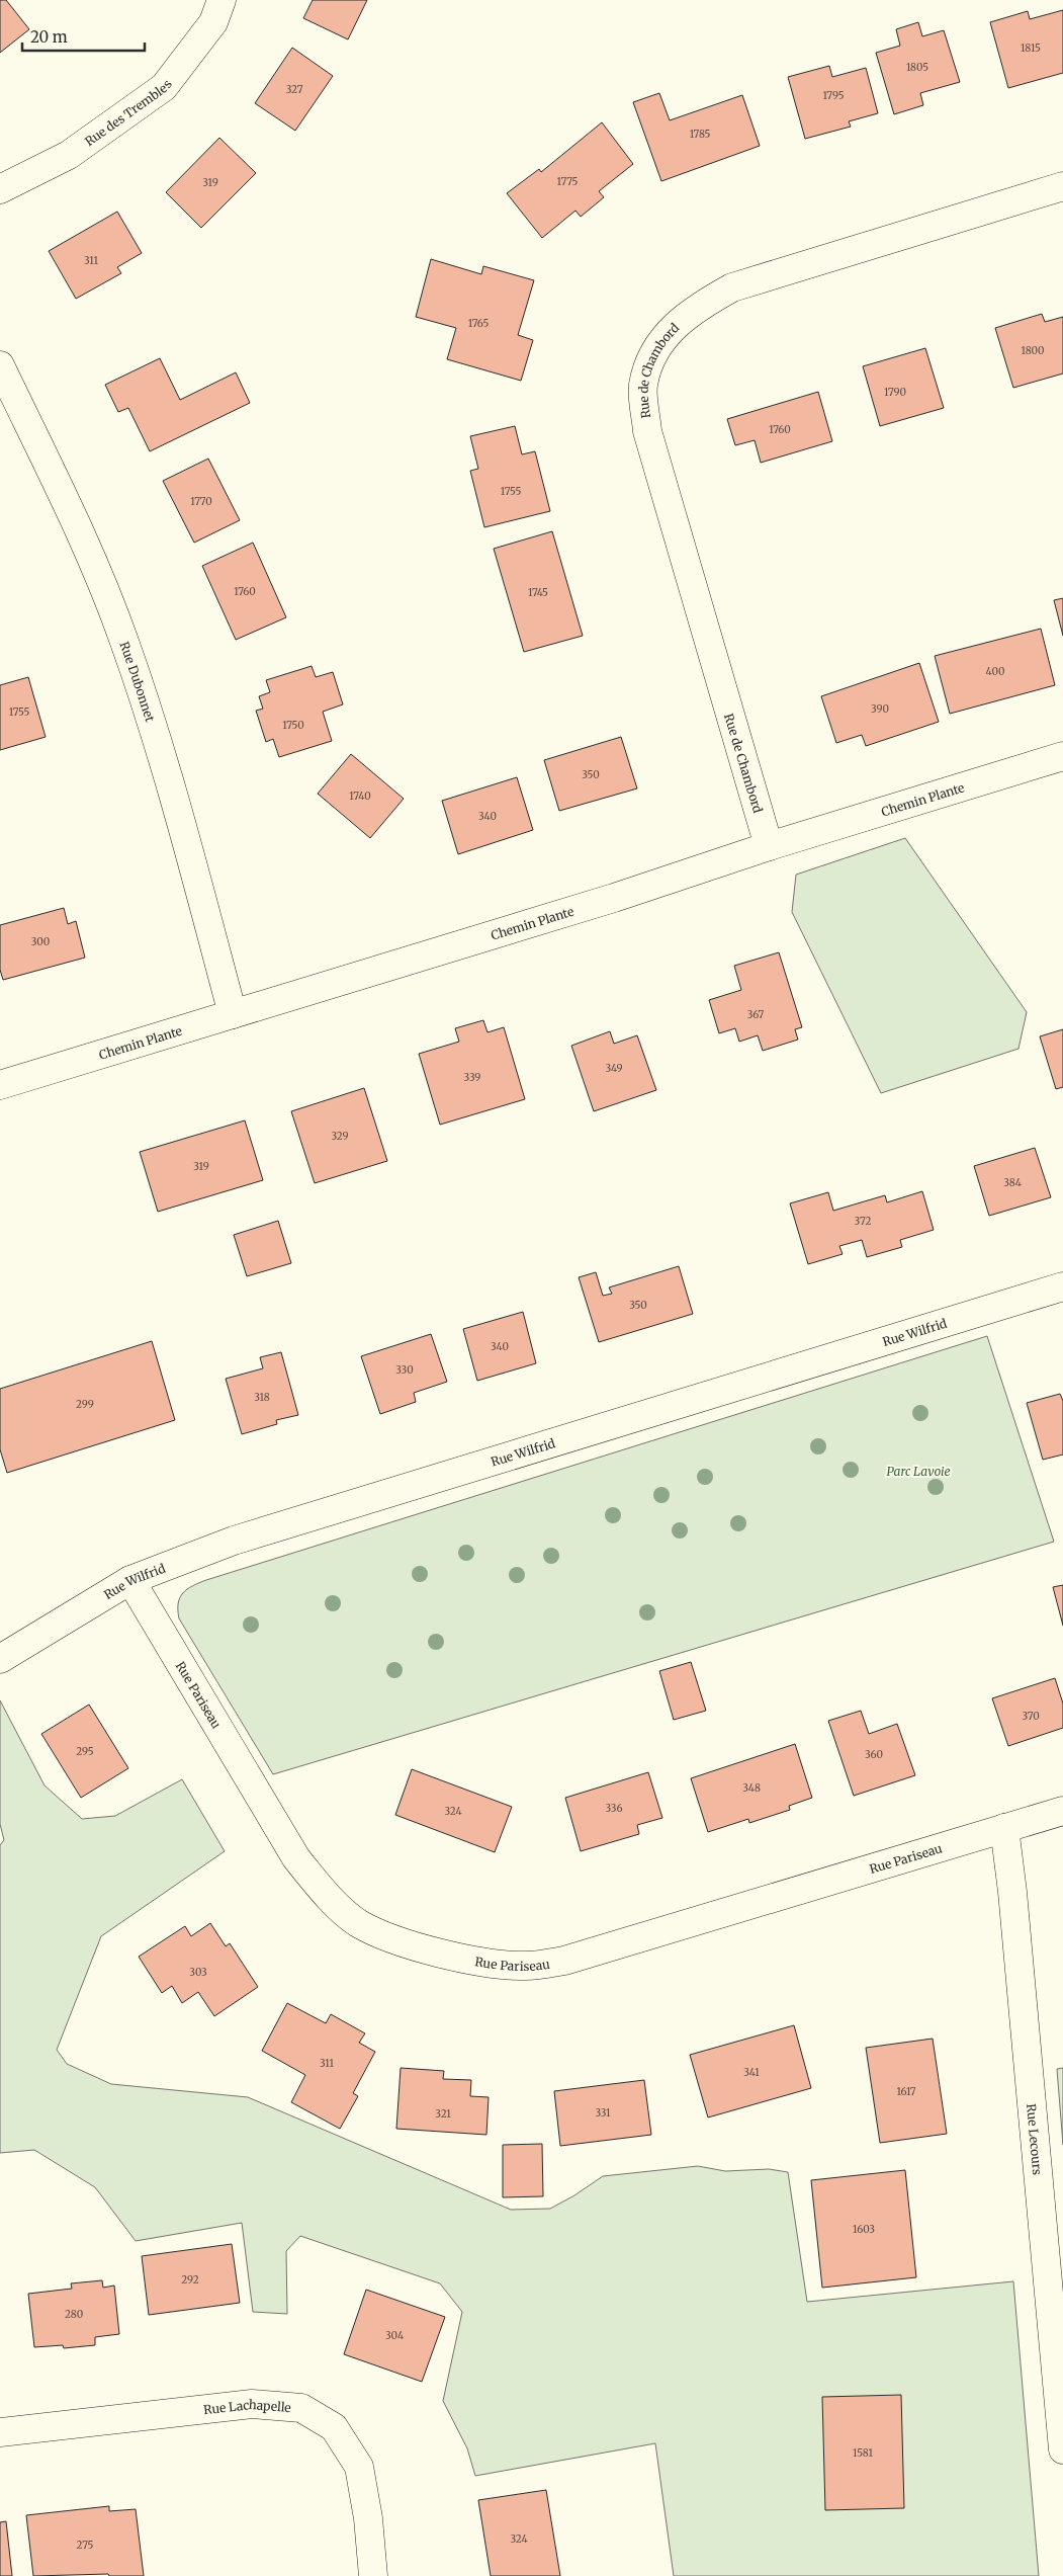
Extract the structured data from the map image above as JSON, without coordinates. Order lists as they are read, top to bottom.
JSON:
{
  "streets": {
    "street": [
      "Rue des Trembles",
      "Rue de Chambord",
      "Rue Dubonnet",
      "Chemin Plante",
      "Rue Wilfrid",
      "Rue Pariseau",
      "Rue Lecours",
      "Rue Lachapelle"
    ]
  },
  "crossings": [
    ["Rue de Chambord", "Chemin Plante"],
    ["Rue Dubonnet", "Chemin Plante"],
    ["Rue Wilfrid", "Rue Pariseau"],
    ["Rue Pariseau", "Rue Lecours"]
  ],
  "parks": ["Parc Lavoie"],
  "house_numbers": [
    "1815",
    "1805",
    "327",
    "1795",
    "1785",
    "1775",
    "319",
    "311",
    "1765",
    "1800",
    "1790",
    "1760",
    "1755",
    "1770",
    "1760",
    "1745",
    "400",
    "390",
    "1755",
    "1750",
    "350",
    "1740",
    "340",
    "300",
    "367",
    "349",
    "339",
    "329",
    "319",
    "384",
    "372",
    "350",
    "340",
    "330",
    "318",
    "299",
    "370",
    "295",
    "360",
    "348",
    "336",
    "324",
    "303",
    "311",
    "341",
    "1617",
    "331",
    "321",
    "1603",
    "292",
    "280",
    "304",
    "1581",
    "324",
    "275"
  ],
  "scale_bar": "20 m"
}
